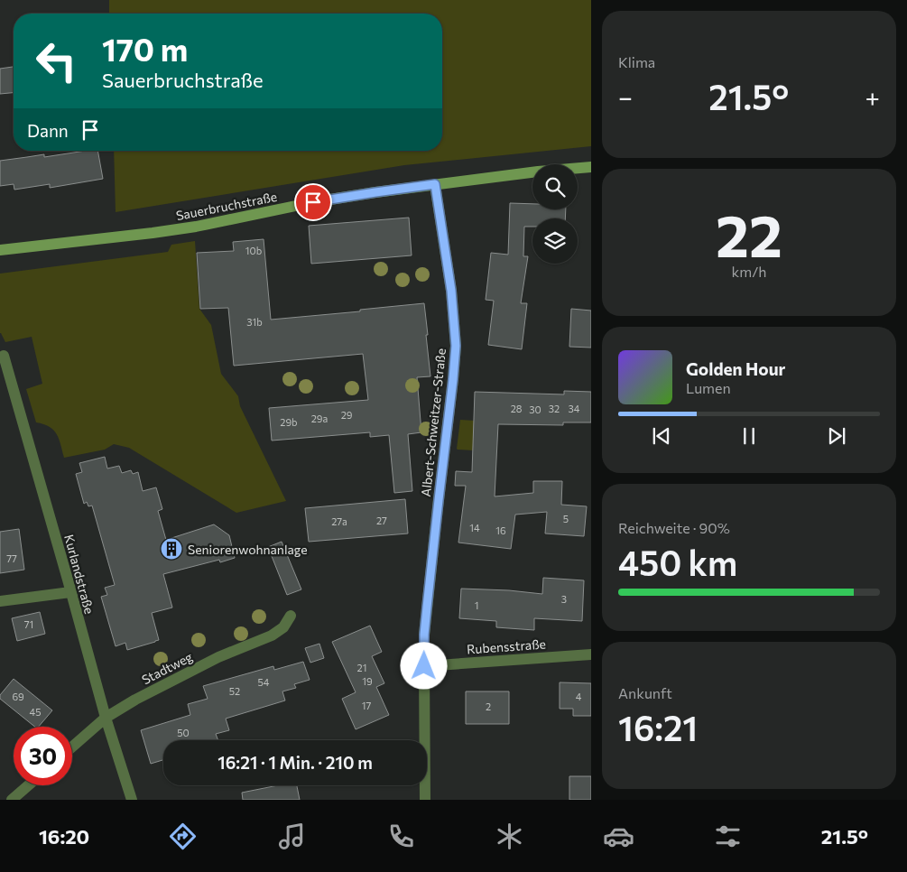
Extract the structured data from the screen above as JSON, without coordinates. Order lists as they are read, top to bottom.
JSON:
{
  "streets": {
    "street": [
      "Sauerbruchstraße",
      "Albert-Schweitzer-Straße",
      "Kurlandstraße",
      "Rubensstraße",
      "Stadtweg"
    ]
  },
  "crossings": [
    ["Sauerbruchstraße", "Albert-Schweitzer-Straße"],
    ["Albert-Schweitzer-Straße", "Rubensstraße"],
    ["Kurlandstraße", "Stadtweg"]
  ],
  "places": {
    "building": ["Seniorenwohnanlage"]
  },
  "house_numbers": [
    "10b",
    "31b",
    "28",
    "32",
    "34",
    "30",
    "29",
    "29a",
    "29b",
    "5",
    "27",
    "27a",
    "14",
    "16",
    "77",
    "3",
    "1",
    "71",
    "21",
    "19",
    "54",
    "52",
    "69",
    "4",
    "17",
    "2",
    "45",
    "50"
  ],
  "page": {
    "tile": [
      "Klima",
      ["22", "km/h"],
      ["Reichweite · 90%", "450 km"],
      ["Ankunft", "16:21"]
    ],
    "turn": ["170 m", "Sauerbruchstraße"],
    "heat": ["−", "21.5°", "+"],
    "then": "Dann",
    "song": ["Golden Hour", "Lumen"],
    "limit": "30",
    "trip": "16:21 · 1 Min. · 210 m",
    "tabs": ["16:20", "21.5°"]
  }
}
